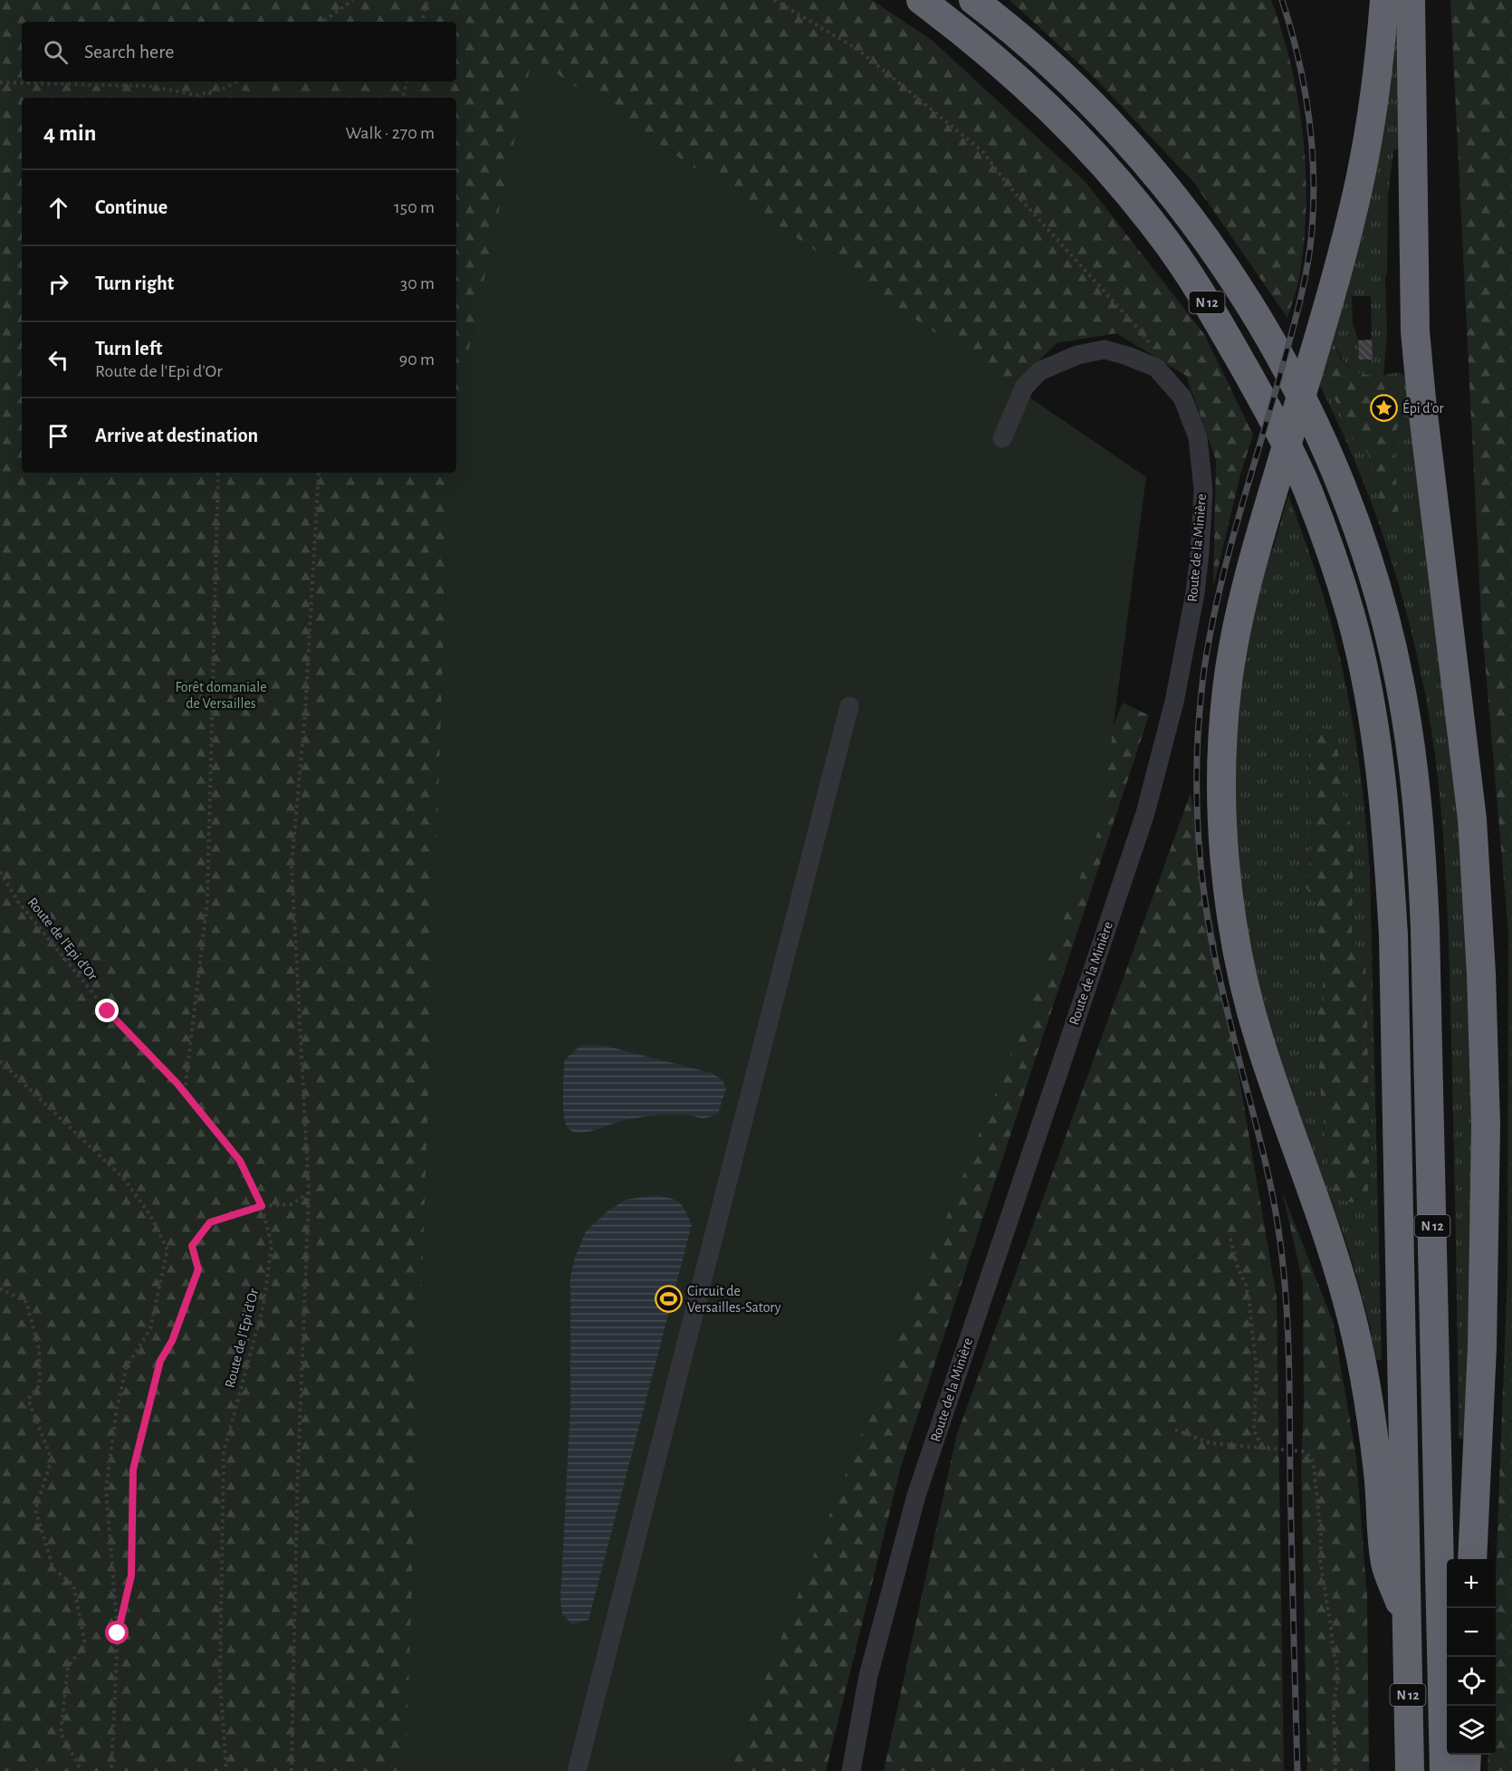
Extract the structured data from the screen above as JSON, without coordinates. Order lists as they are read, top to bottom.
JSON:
{
  "streets": {
    "highway": ["N 12"],
    "street": ["Route de la Minière"],
    "path": ["Route de l'Epi d'Or"]
  },
  "parks": ["Forêt domaniale de Versailles"],
  "places": {
    "place": ["Épi d'or"],
    "sports": ["Circuit de Versailles-Satory"]
  },
  "page": {
    "search": "Search here",
    "heading": ["4 min", "Walk · 270 m"],
    "list": [
      ["Continue", "150 m"],
      ["Turn right", "30 m"],
      ["Turn left", "Route de l'Epi d'Or", "90 m"],
      "Arrive at destination"
    ],
    "map_buttons": ["+", "−"]
  }
}
